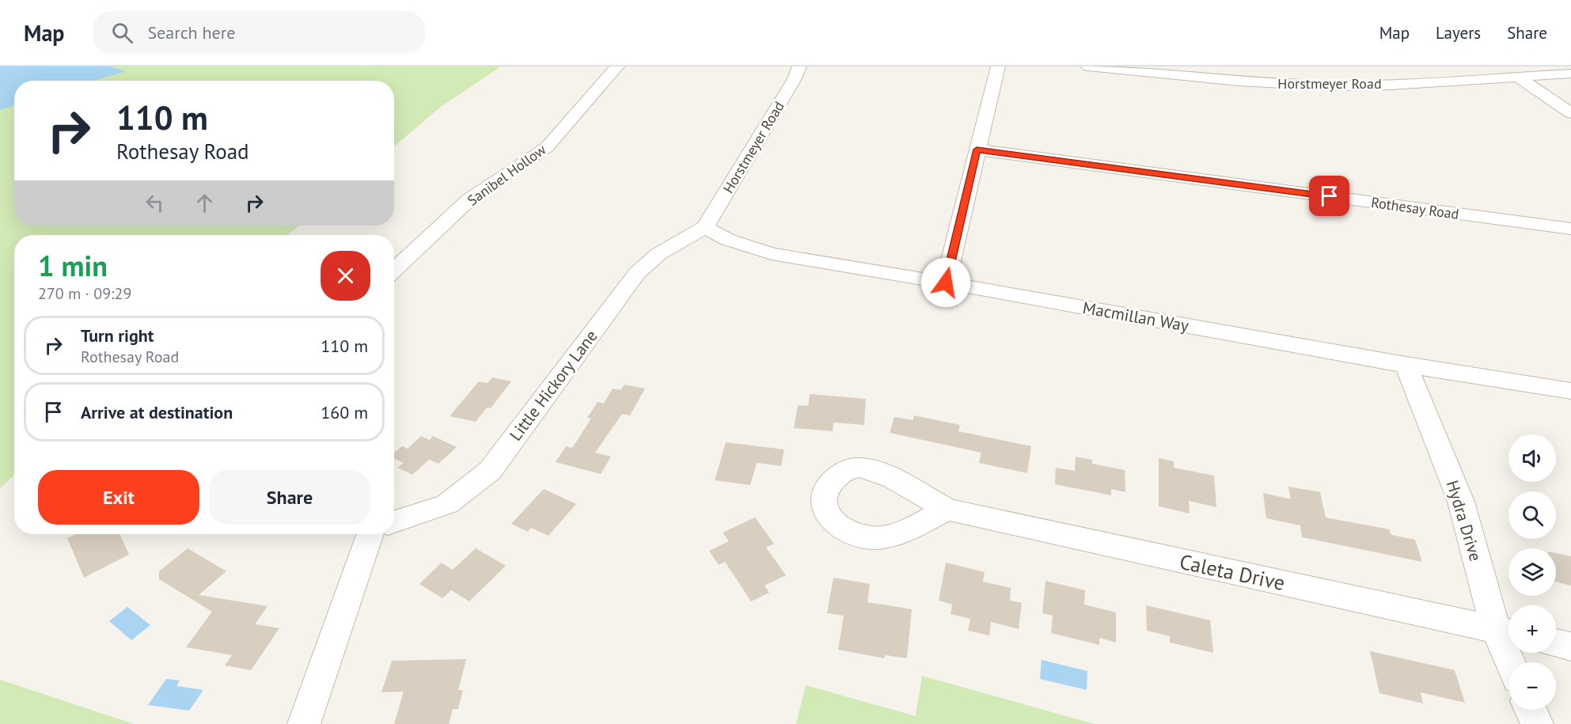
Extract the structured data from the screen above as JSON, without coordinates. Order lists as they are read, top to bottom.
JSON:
{
  "streets": {
    "street": [
      "Horstmeyer Road",
      "Sanibel Hollow",
      "Rothesay Road",
      "Macmillan Way",
      "Little Hickory Lane",
      "Hydra Drive",
      "Caleta Drive"
    ]
  },
  "crossings": [
    ["Horstmeyer Road", "Macmillan Way"],
    ["Horstmeyer Road", "Little Hickory Lane"],
    ["Macmillan Way", "Little Hickory Lane"],
    ["Macmillan Way", "Hydra Drive"],
    ["Hydra Drive", "Caleta Drive"]
  ],
  "page": {
    "header": "Map",
    "search": "Search here",
    "nav": ["Map", "Layers", "Share"],
    "turn": ["110 m", "Rothesay Road"],
    "heading": ["1 min", "270 m · 09:29"],
    "list": [
      {
        "name": "Turn right",
        "note": "Rothesay Road",
        "value": "110 m"
      },
      {
        "name": "Arrive at destination",
        "value": "160 m"
      }
    ],
    "map_buttons": ["+", "−"],
    "buttons": ["Exit", "Share"]
  }
}
